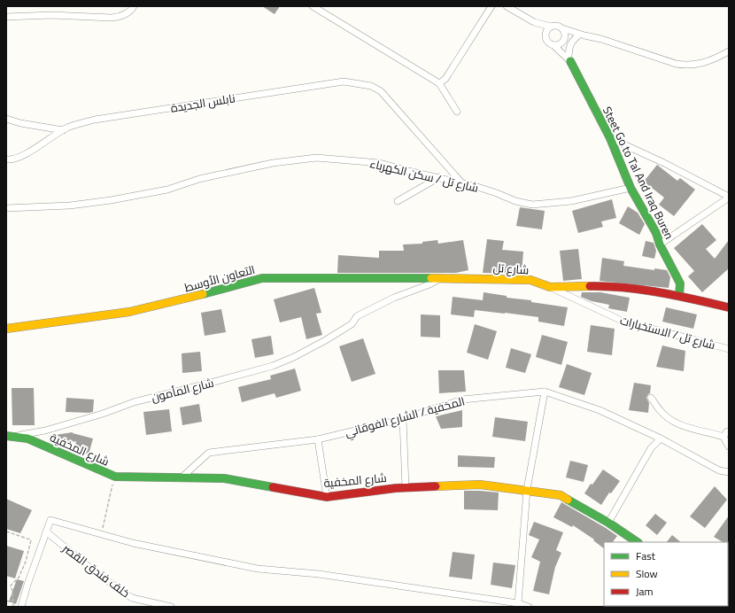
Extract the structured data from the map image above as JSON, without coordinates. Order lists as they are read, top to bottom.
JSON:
{
  "streets": {
    "street": [
      "نابلس الجديدة",
      "Steet Go to Tal And Iraq Buren",
      "شارع تل / سكن الكهرباء",
      "شارع تل",
      "التعاون الأوسط",
      "شارع تل / الاستخبارات",
      "شارع المأمون",
      "المخفية / الشارع الفوقاني",
      "شارع المخفية",
      "خلف فندق القصر"
    ]
  },
  "crossings": [
    ["نابلس الجديدة", "شارع تل / سكن الكهرباء"],
    ["Steet Go to Tal And Iraq Buren", "شارع تل / سكن الكهرباء"],
    ["Steet Go to Tal And Iraq Buren", "شارع تل"],
    ["شارع تل", "التعاون الأوسط"],
    ["شارع تل", "شارع تل / الاستخبارات"],
    ["شارع تل", "شارع المأمون"],
    ["شارع المأمون", "شارع المخفية"],
    ["المخفية / الشارع الفوقاني", "شارع المخفية"]
  ],
  "legend": ["Fast", "Slow", "Jam"]
}
